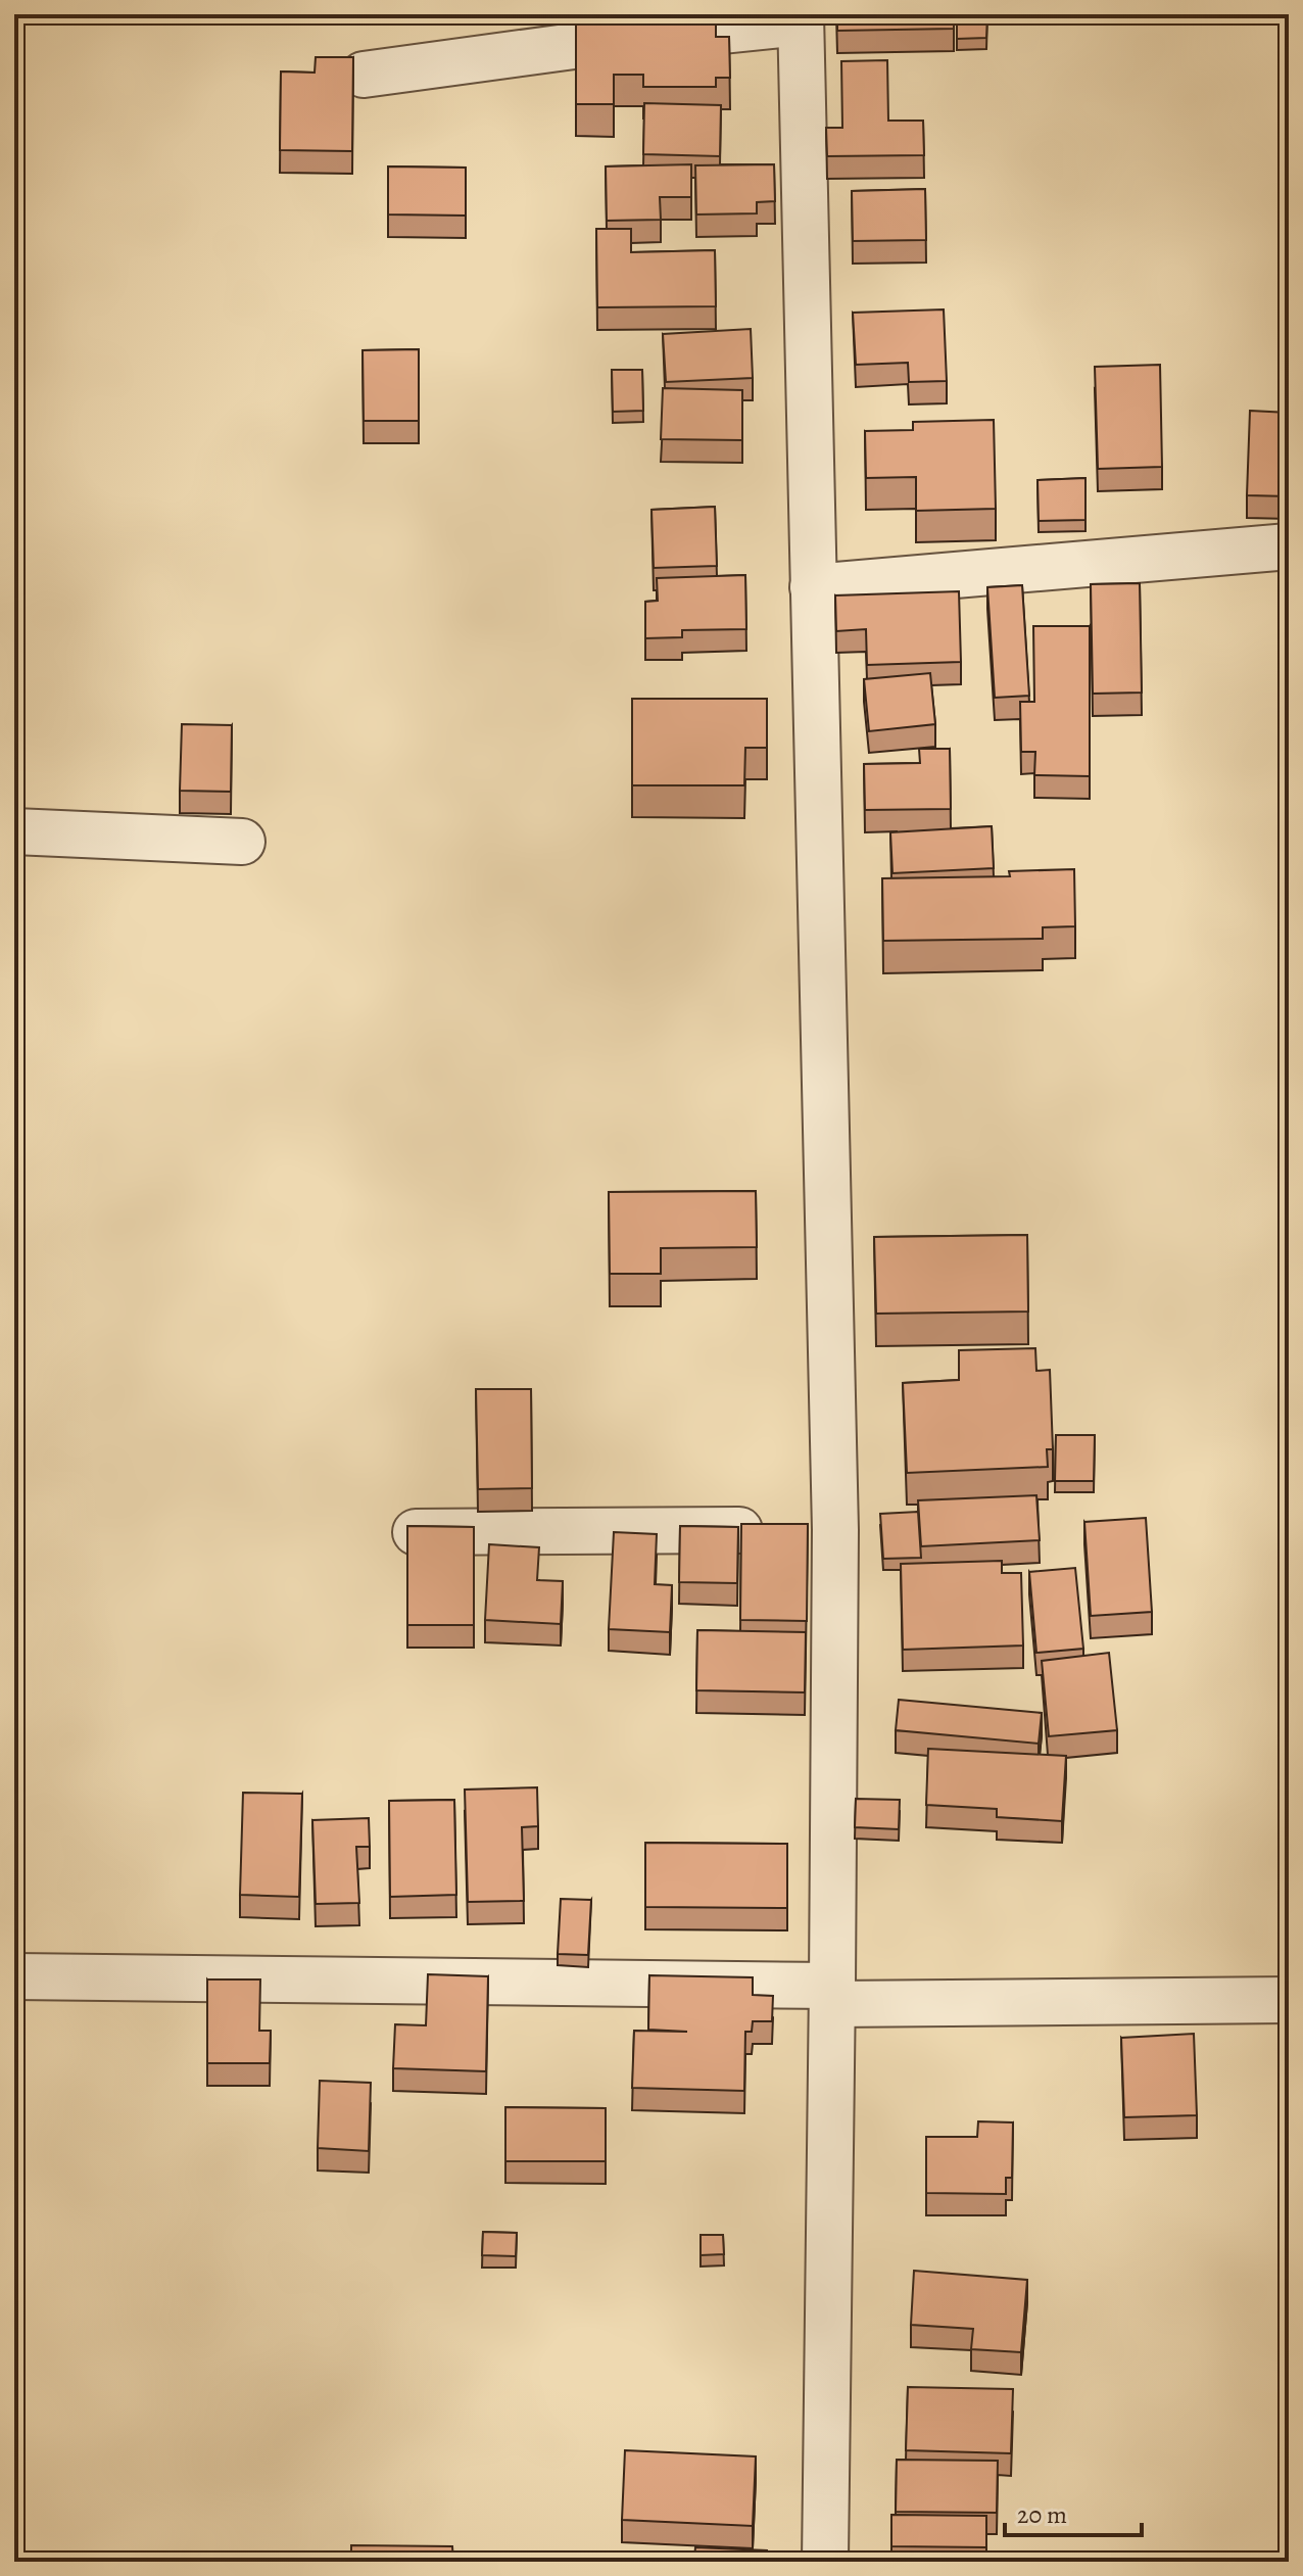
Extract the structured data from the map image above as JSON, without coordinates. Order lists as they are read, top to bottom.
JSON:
{
  "scale_bar": "20 m"
}
